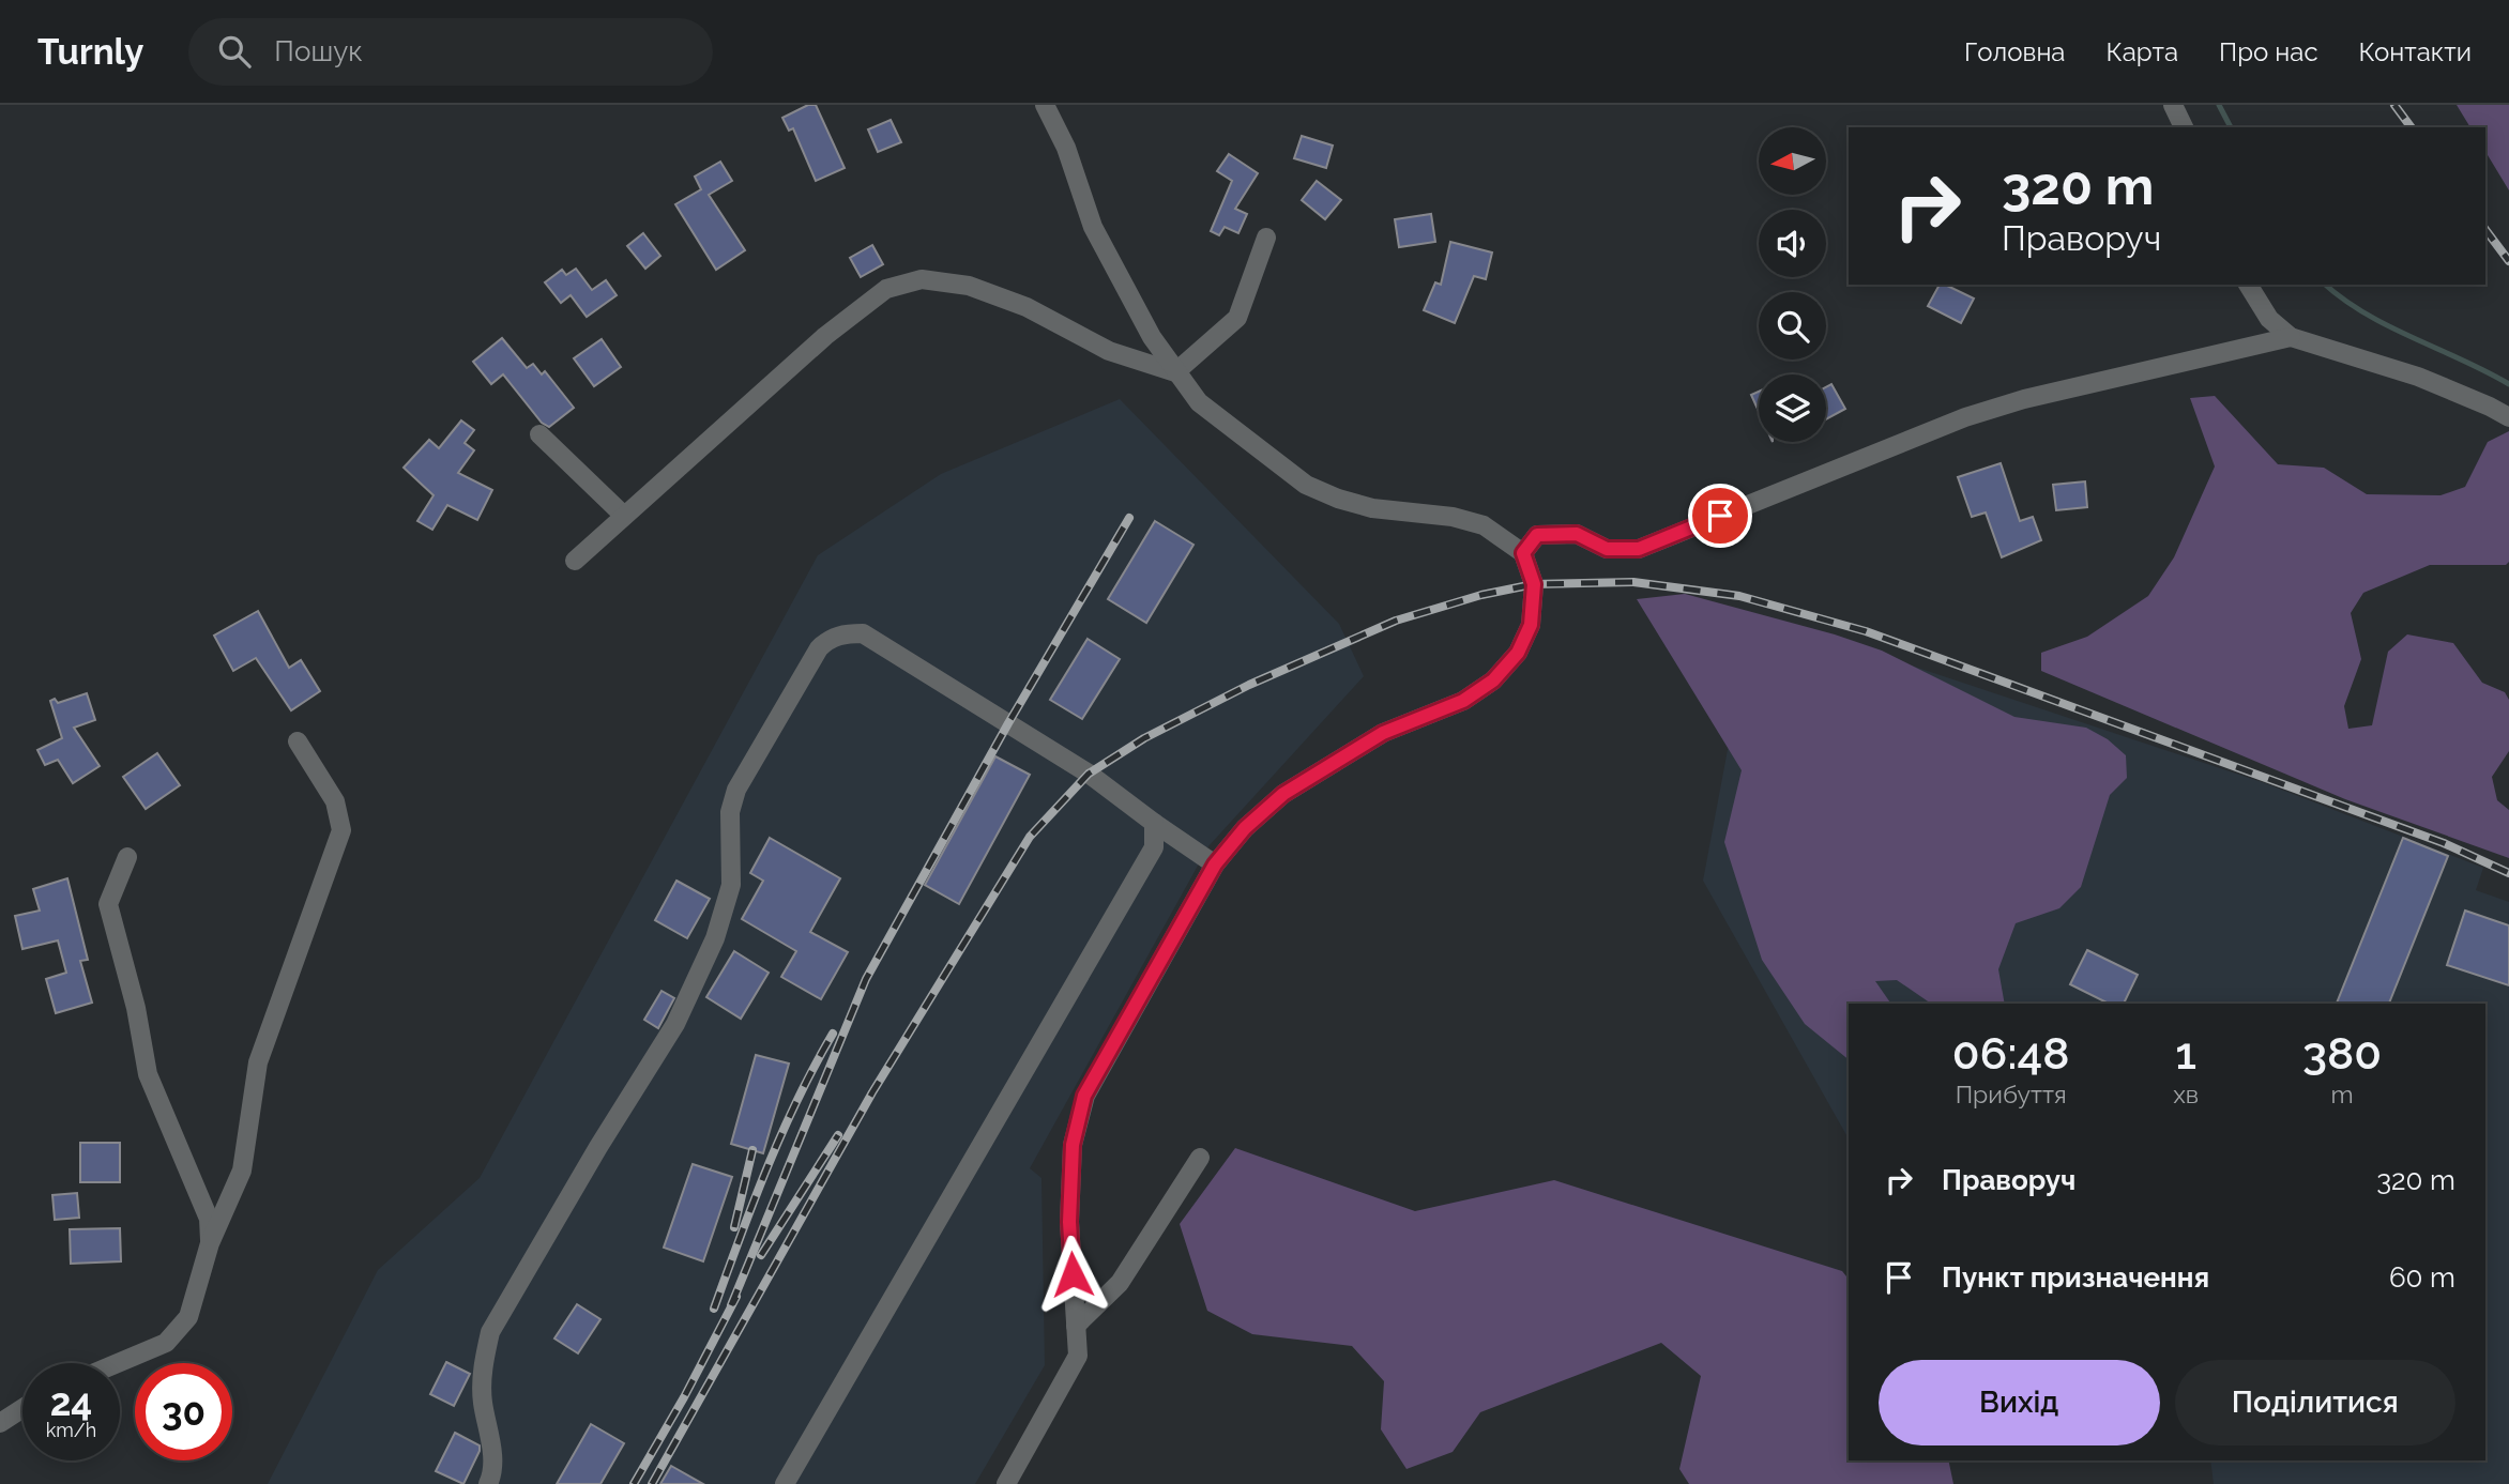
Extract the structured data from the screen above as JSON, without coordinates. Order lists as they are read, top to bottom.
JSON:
{
  "north": "left",
  "page": {
    "header": "Turnly",
    "search": "Пошук",
    "nav": [
      "Головна",
      "Карта",
      "Про нас",
      "Контакти"
    ],
    "turn": ["320 m", "Праворуч"],
    "eta": [
      "06:48",
      "Прибуття",
      "1",
      "хв",
      "380",
      "m"
    ],
    "list": [
      {
        "name": "Праворуч",
        "value": "320 m"
      },
      {
        "name": "Пункт призначення",
        "value": "60 m"
      }
    ],
    "buttons": ["Вихід", "Поділитися"],
    "speed": "24 km/h",
    "limit": "30"
  }
}
